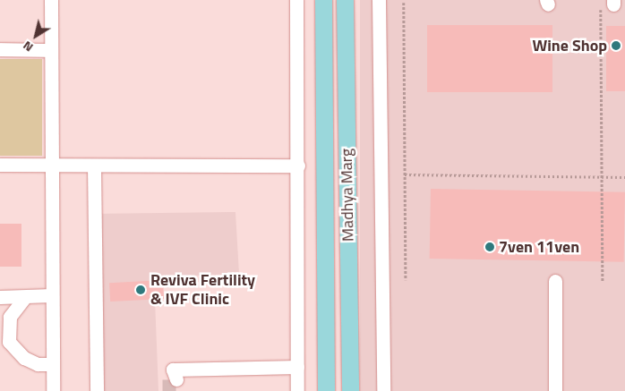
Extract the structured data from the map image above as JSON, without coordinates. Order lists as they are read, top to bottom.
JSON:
{
  "streets": {
    "main road": ["Madhya Marg"]
  },
  "places": ["Wine Shop", "7ven 11ven", "Reviva Fertility & IVF Clinic"],
  "north": "bottom left"
}
